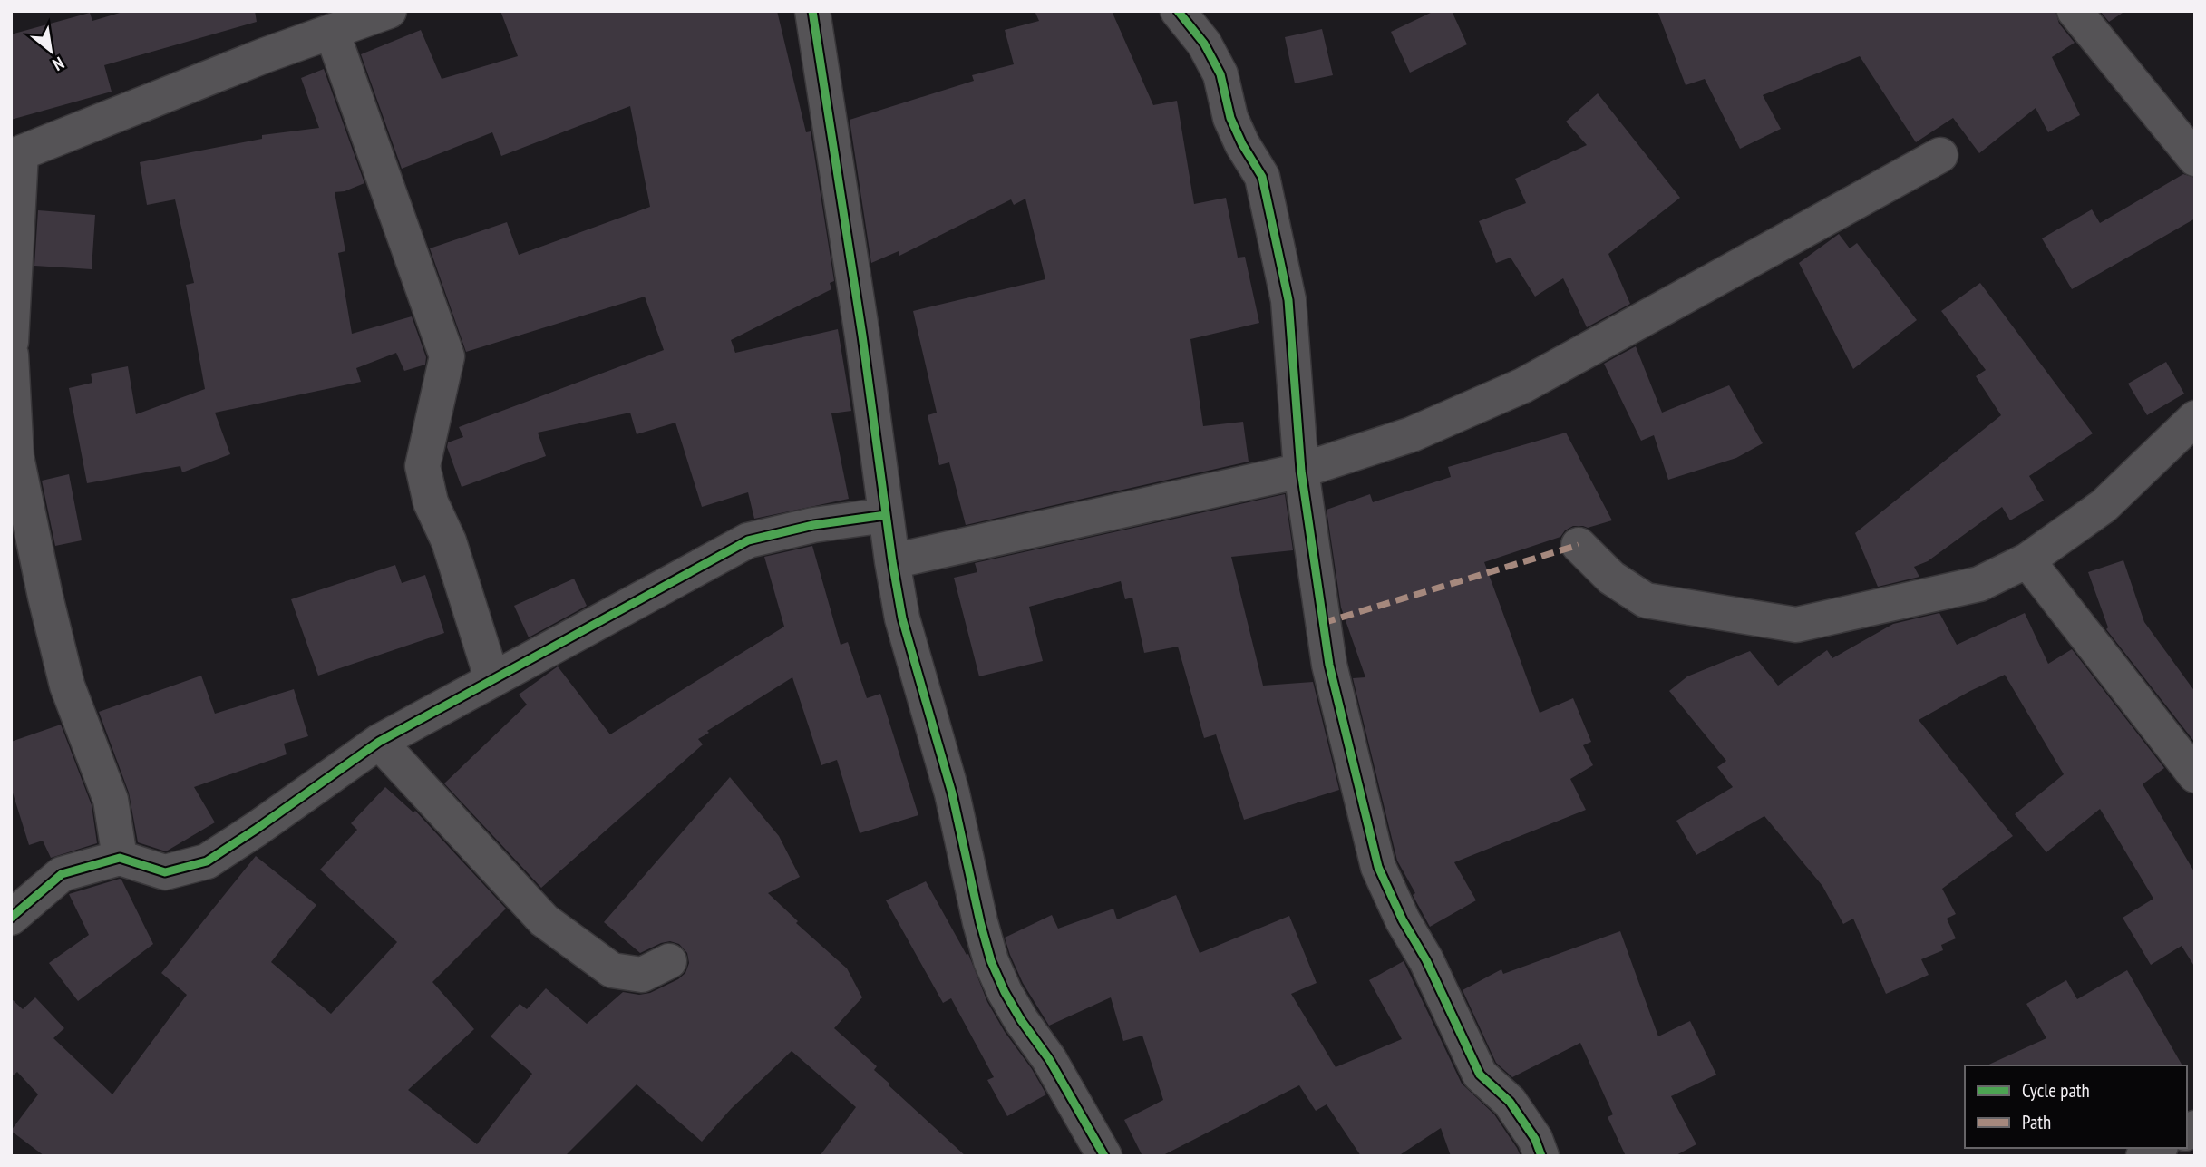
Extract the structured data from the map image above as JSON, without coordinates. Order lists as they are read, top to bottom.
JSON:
{
  "legend": ["Cycle path", "Path"],
  "north": "bottom right"
}
